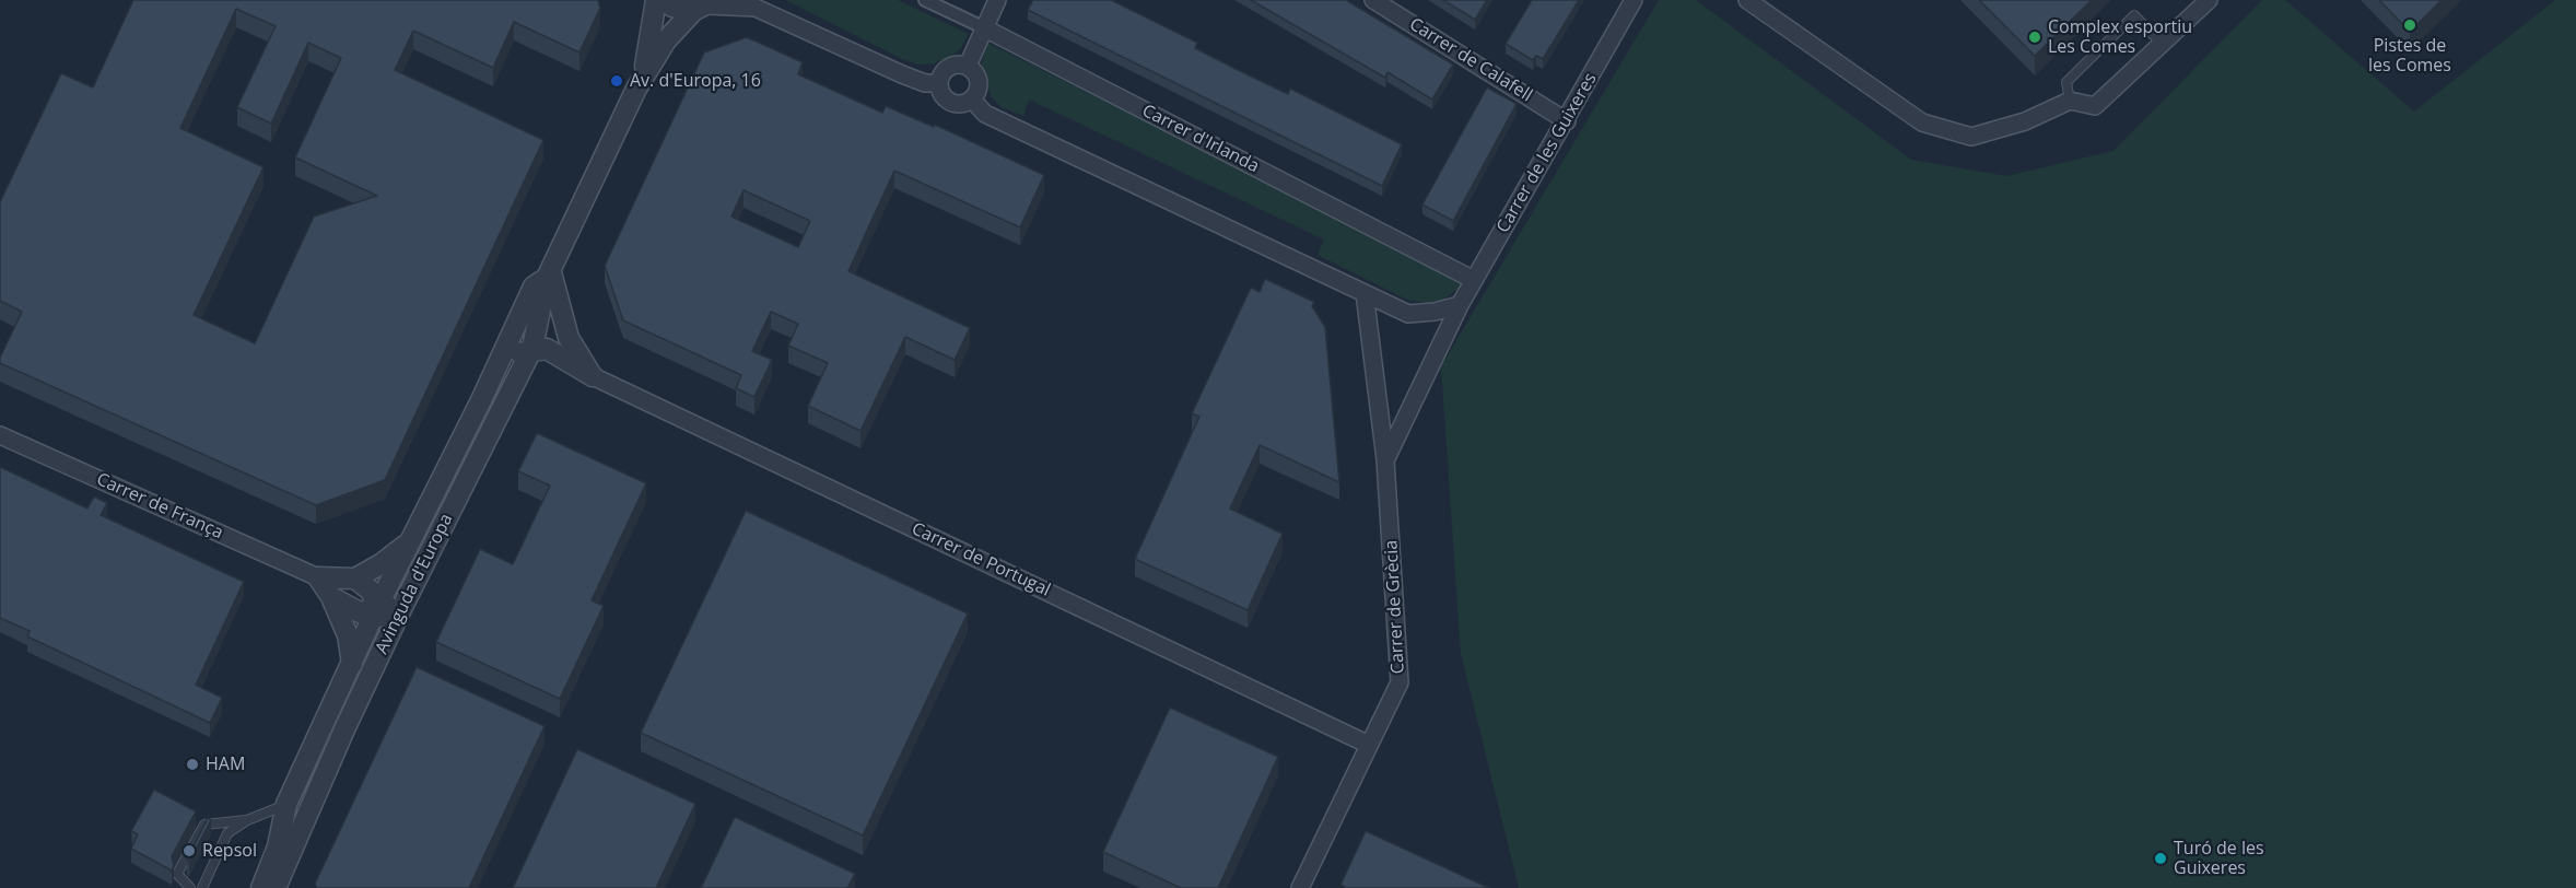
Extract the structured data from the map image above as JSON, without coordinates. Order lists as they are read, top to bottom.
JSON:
{
  "streets": {
    "street": [
      "Carrer de Calafell",
      "Carrer d'Irlanda",
      "Carrer de les Guixeres",
      "Carrer de França",
      "Carrer de Portugal",
      "Avinguda d'Europa",
      "Carrer de Grècia"
    ]
  },
  "crossings": [
    ["Carrer de Calafell", "Carrer de les Guixeres"],
    ["Carrer d'Irlanda", "Carrer de les Guixeres"],
    ["Carrer de les Guixeres", "Carrer de Grècia"],
    ["Carrer de Portugal", "Carrer de Grècia"]
  ],
  "places": [
    "Pistes de les Comes",
    "Complex esportiu Les Comes",
    "Av. d'Europa, 16",
    "HAM",
    "Repsol",
    "Turó de les Guixeres"
  ]
}
